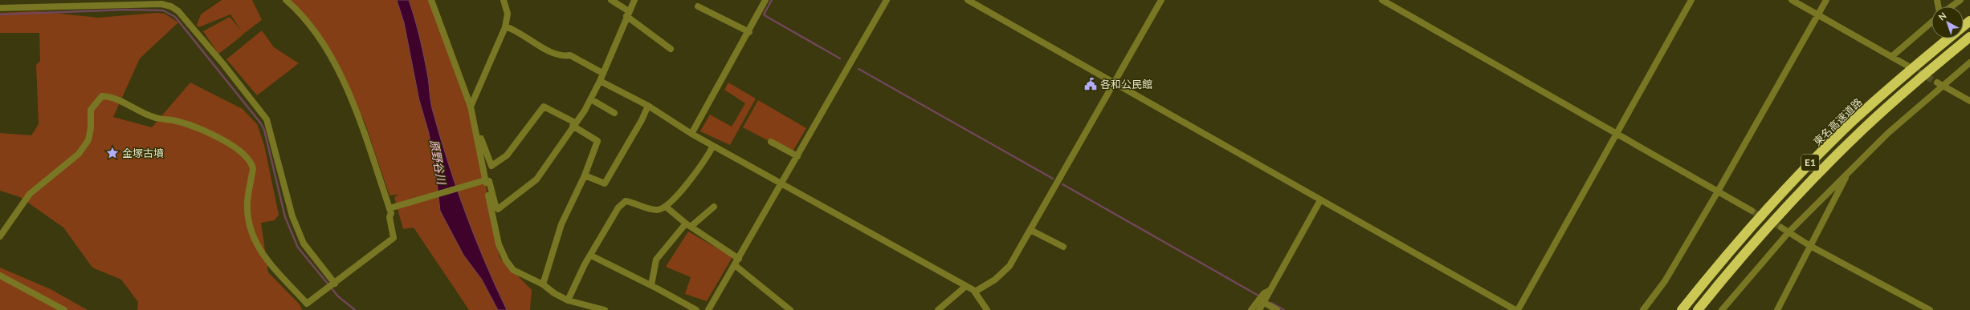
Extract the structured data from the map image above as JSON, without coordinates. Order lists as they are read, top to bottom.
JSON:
{
  "streets": {
    "highway": ["東名高速道路", "E1"]
  },
  "water": ["原野谷川"],
  "places": {
    "public building": ["各和公民館"],
    "place": ["金塚古墳"]
  },
  "north": "top left"
}
